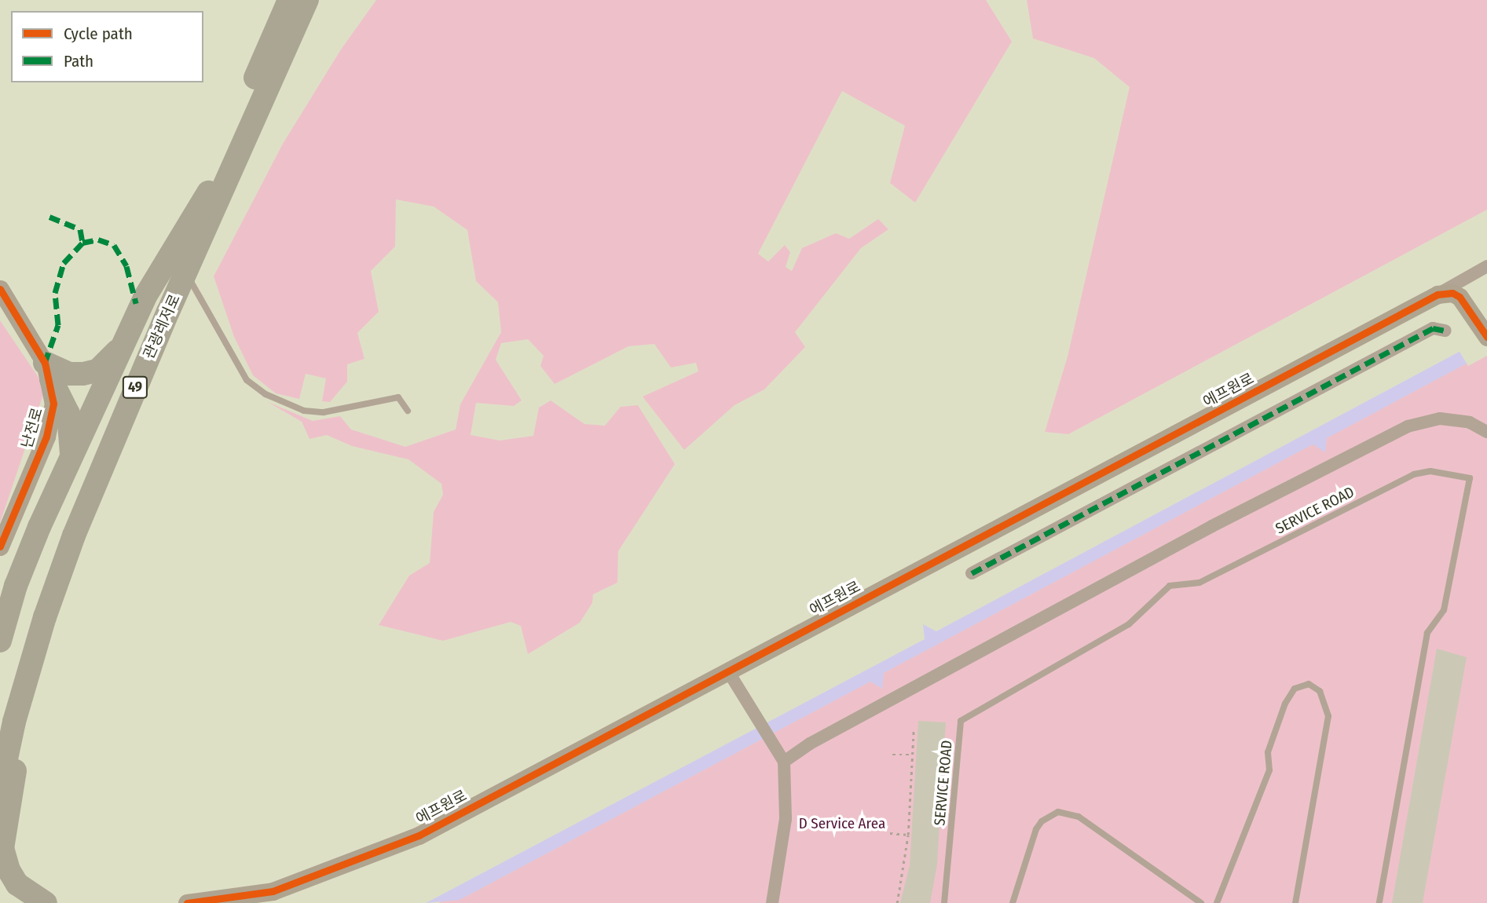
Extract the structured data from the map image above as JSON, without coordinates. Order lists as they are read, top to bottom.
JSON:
{
  "streets": {
    "highway": ["관광레저로", "49"],
    "street": ["에프원로", "난전로"],
    "lane": ["SERVICE ROAD"]
  },
  "parks": ["D Service Area"],
  "legend": ["Cycle path", "Path"]
}
